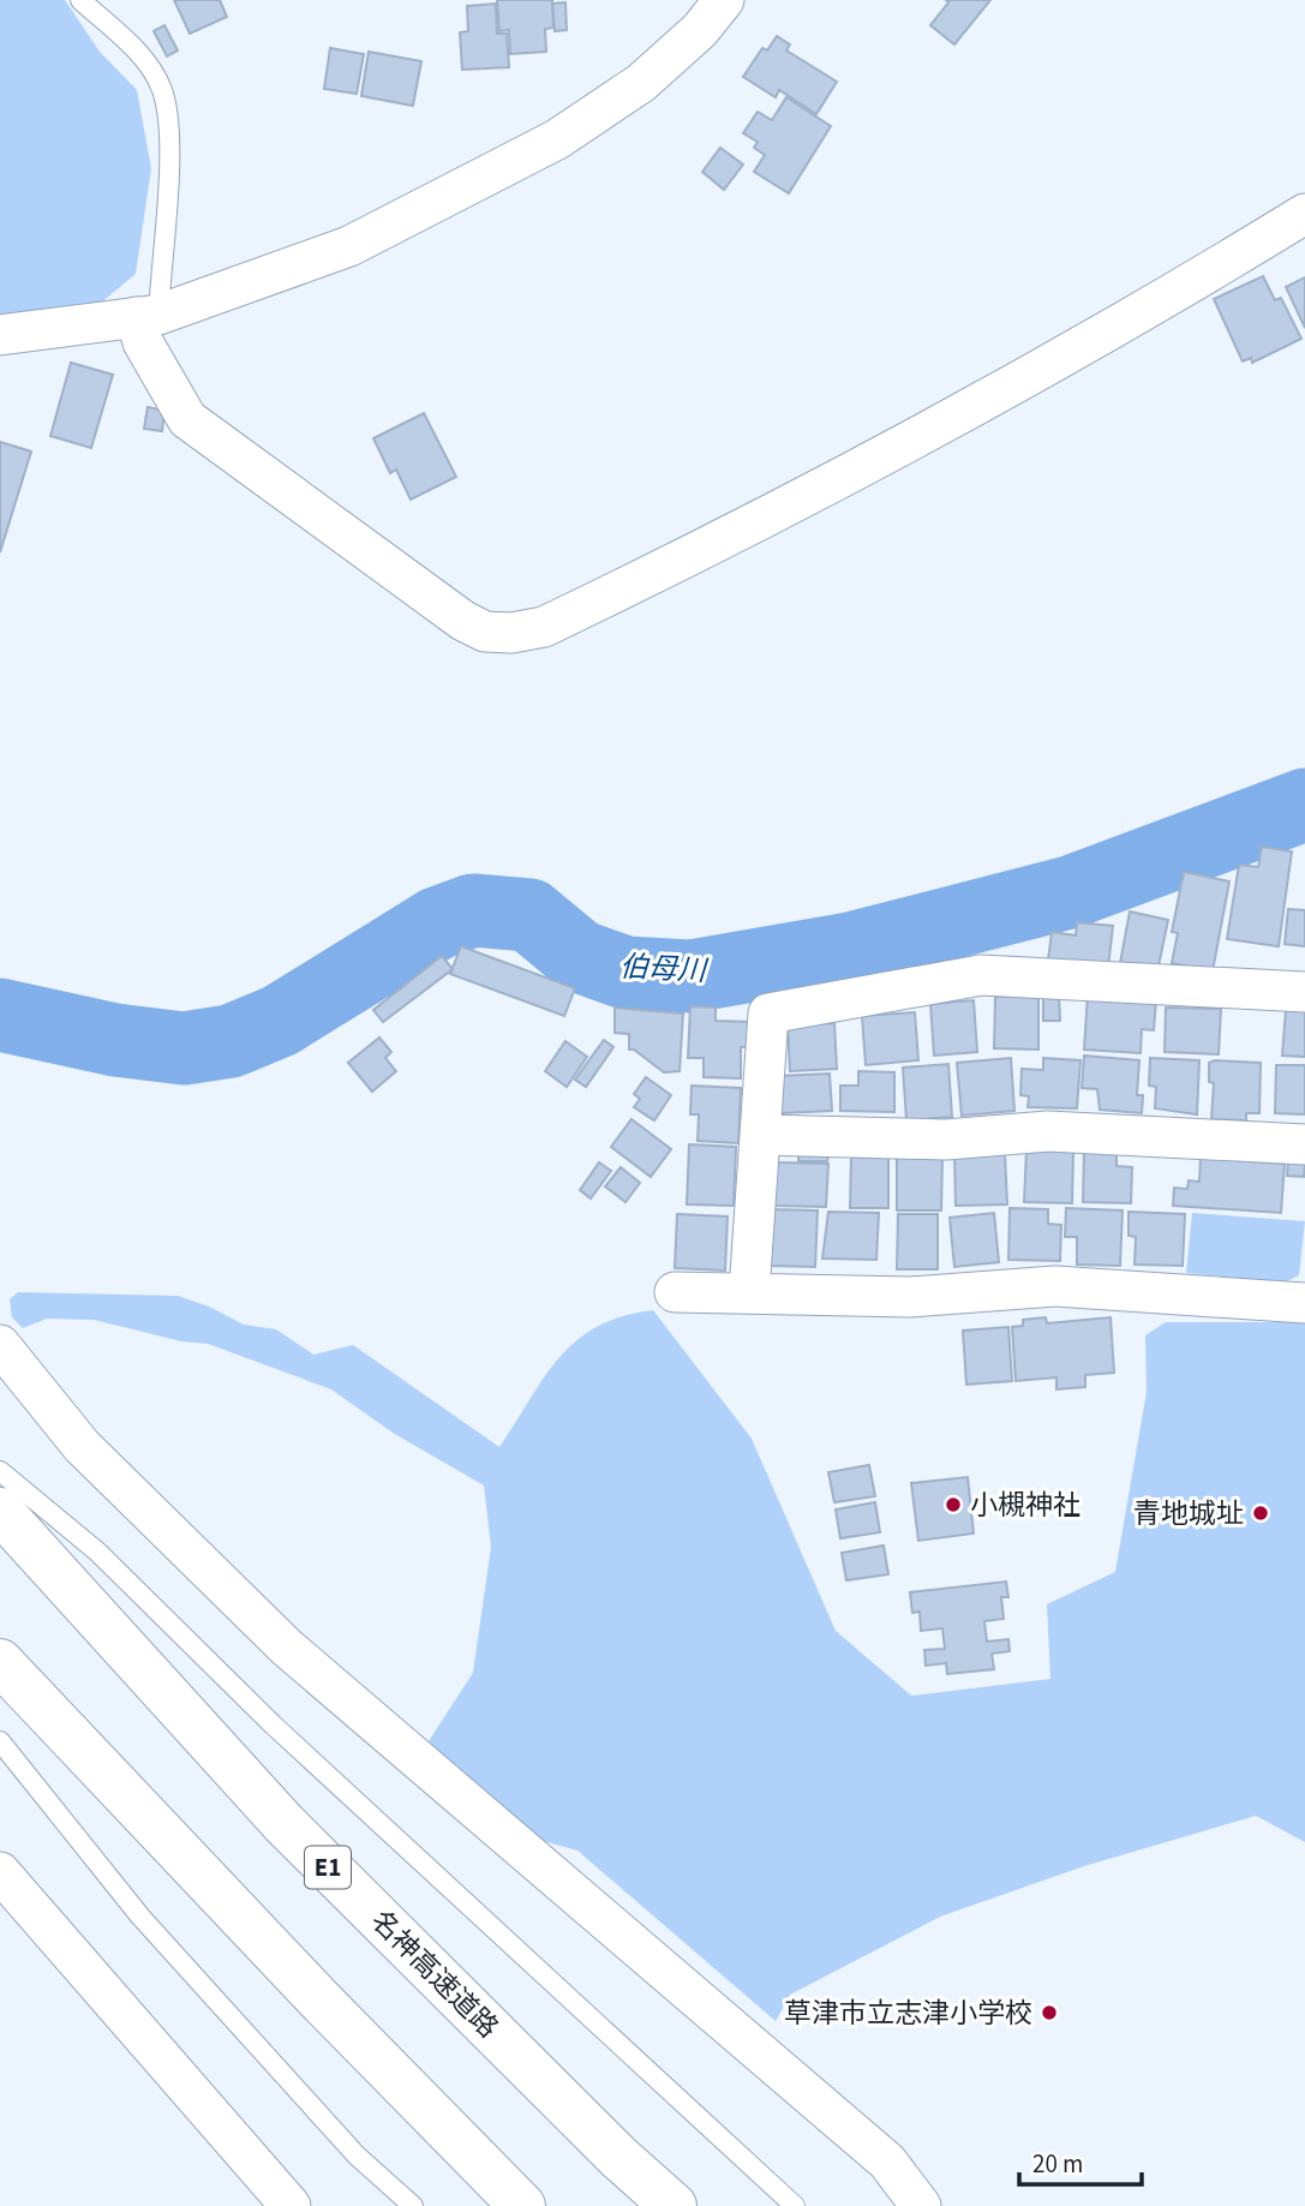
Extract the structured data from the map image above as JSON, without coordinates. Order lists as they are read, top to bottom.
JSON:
{
  "streets": {
    "highway": ["E1", "名神高速道路"]
  },
  "water": ["伯母川"],
  "places": ["小槻神社", "青地城址", "草津市立志津小学校"],
  "scale_bar": "20 m"
}
